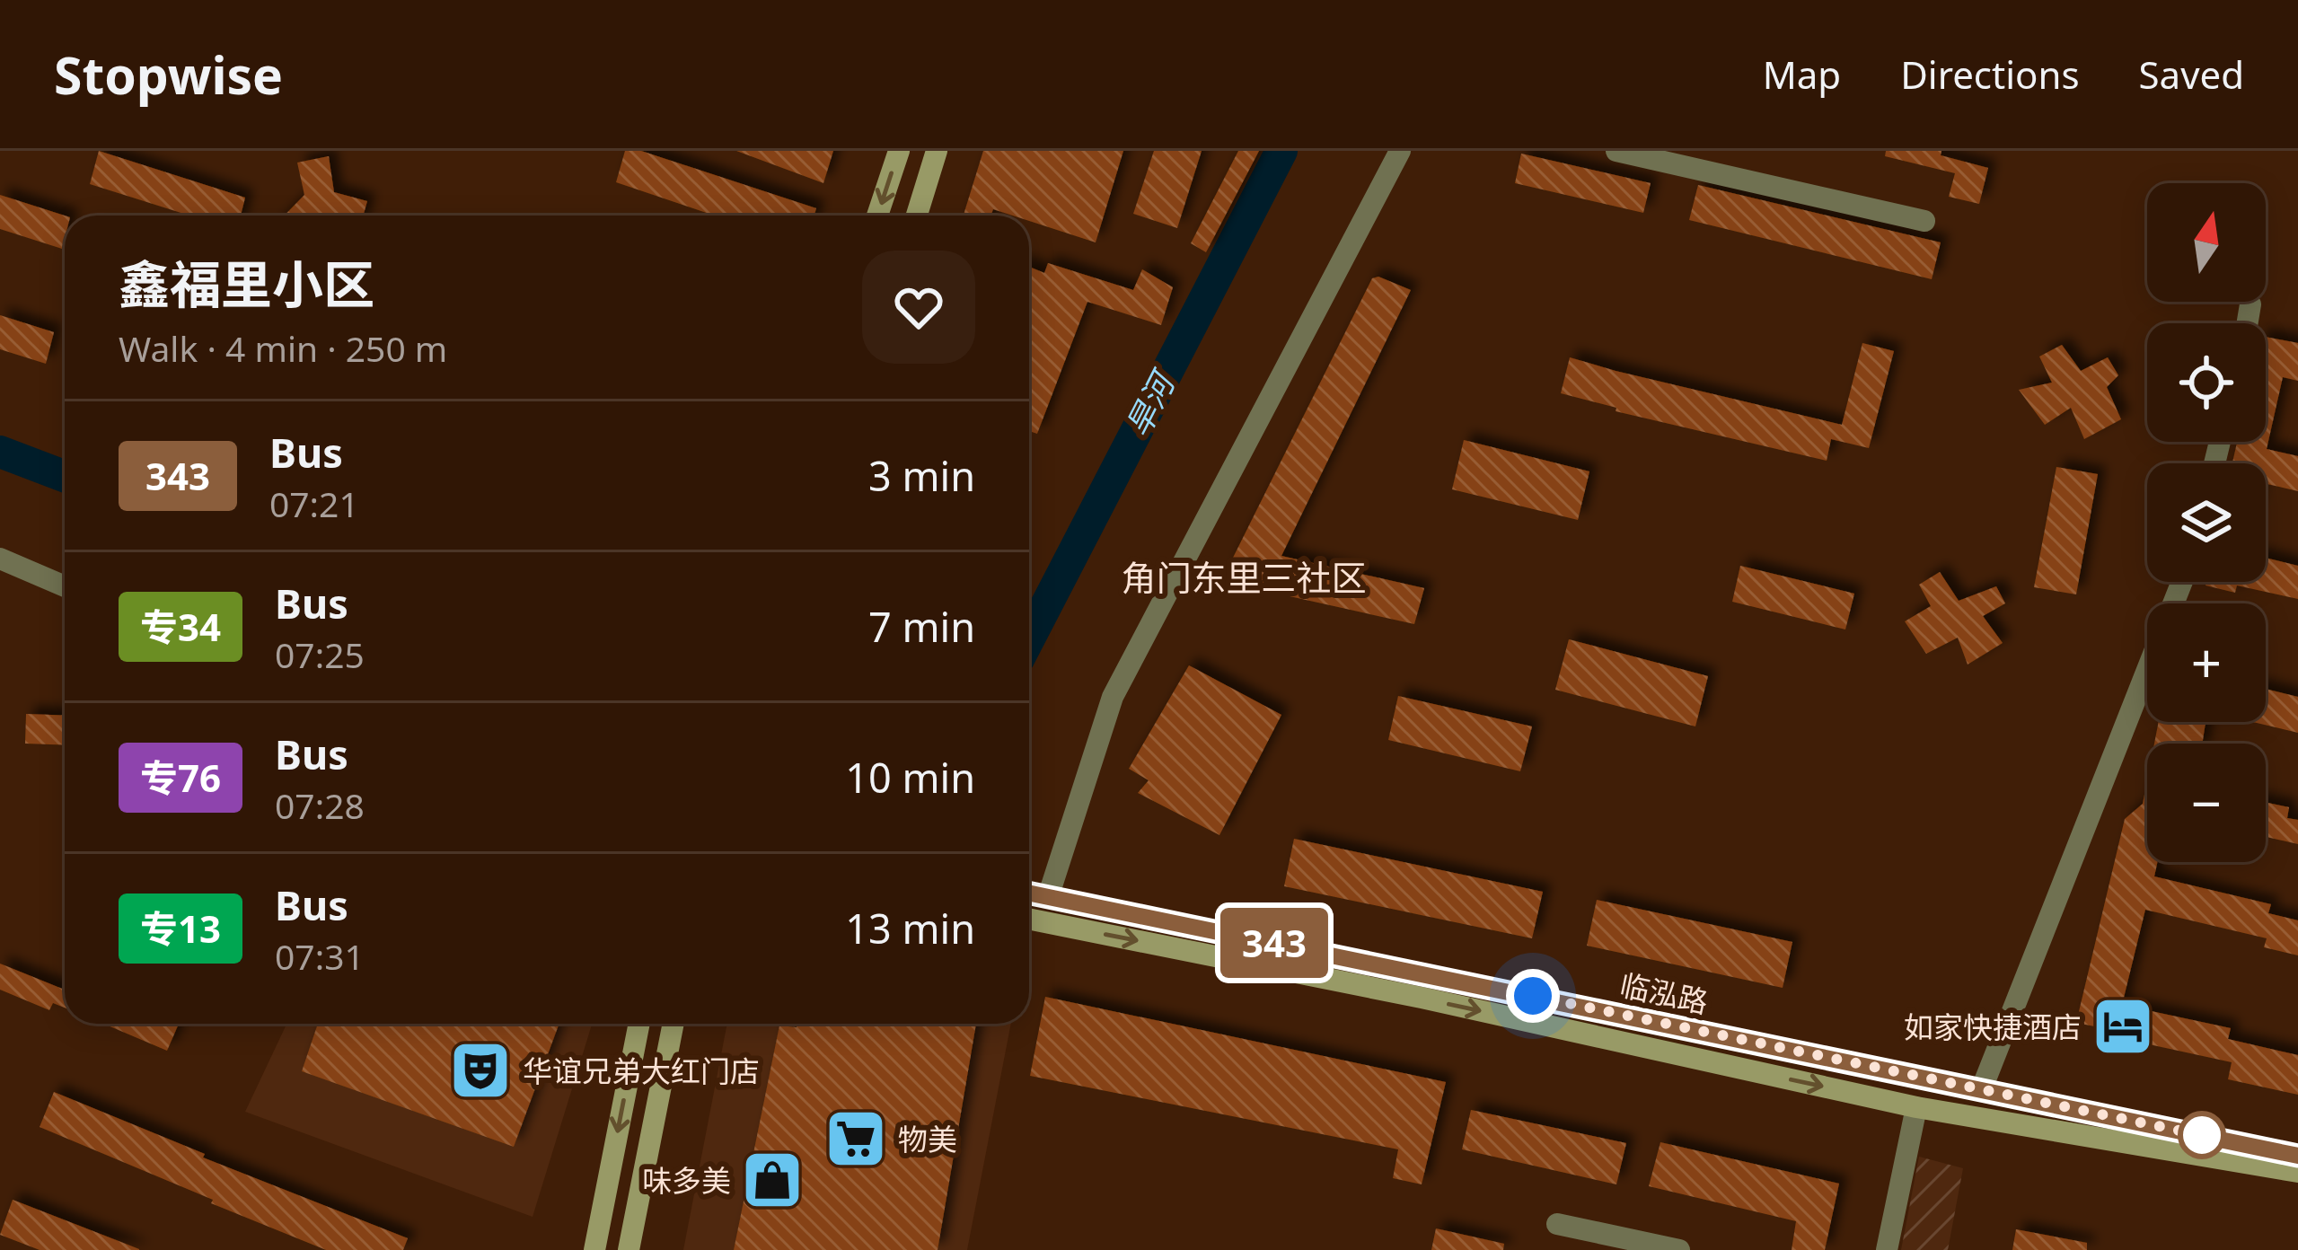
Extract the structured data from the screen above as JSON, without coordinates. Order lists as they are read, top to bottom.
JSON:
{
  "streets": {
    "main road": ["临泓路"]
  },
  "districts": ["角门东里三社区"],
  "water": ["旱河"],
  "places": {
    "hotel": ["如家快捷酒店"],
    "theatre": ["华谊兄弟大红门店"],
    "supermarket": ["物美"],
    "shop": ["味多美"]
  },
  "lines": ["bus line 343"],
  "north": "top",
  "page": {
    "header": "Stopwise",
    "nav": ["Map", "Directions", "Saved"],
    "on_map": "343",
    "map_buttons": ["+", "−"],
    "heading": ["鑫福里小区", "Walk · 4 min · 250 m"],
    "list": [
      {
        "mark": "343",
        "name": "Bus",
        "note": "07:21",
        "value": "3 min"
      },
      {
        "mark": "专34",
        "name": "Bus",
        "note": "07:25",
        "value": "7 min"
      },
      {
        "mark": "专76",
        "name": "Bus",
        "note": "07:28",
        "value": "10 min"
      },
      {
        "mark": "专13",
        "name": "Bus",
        "note": "07:31",
        "value": "13 min"
      }
    ]
  }
}
